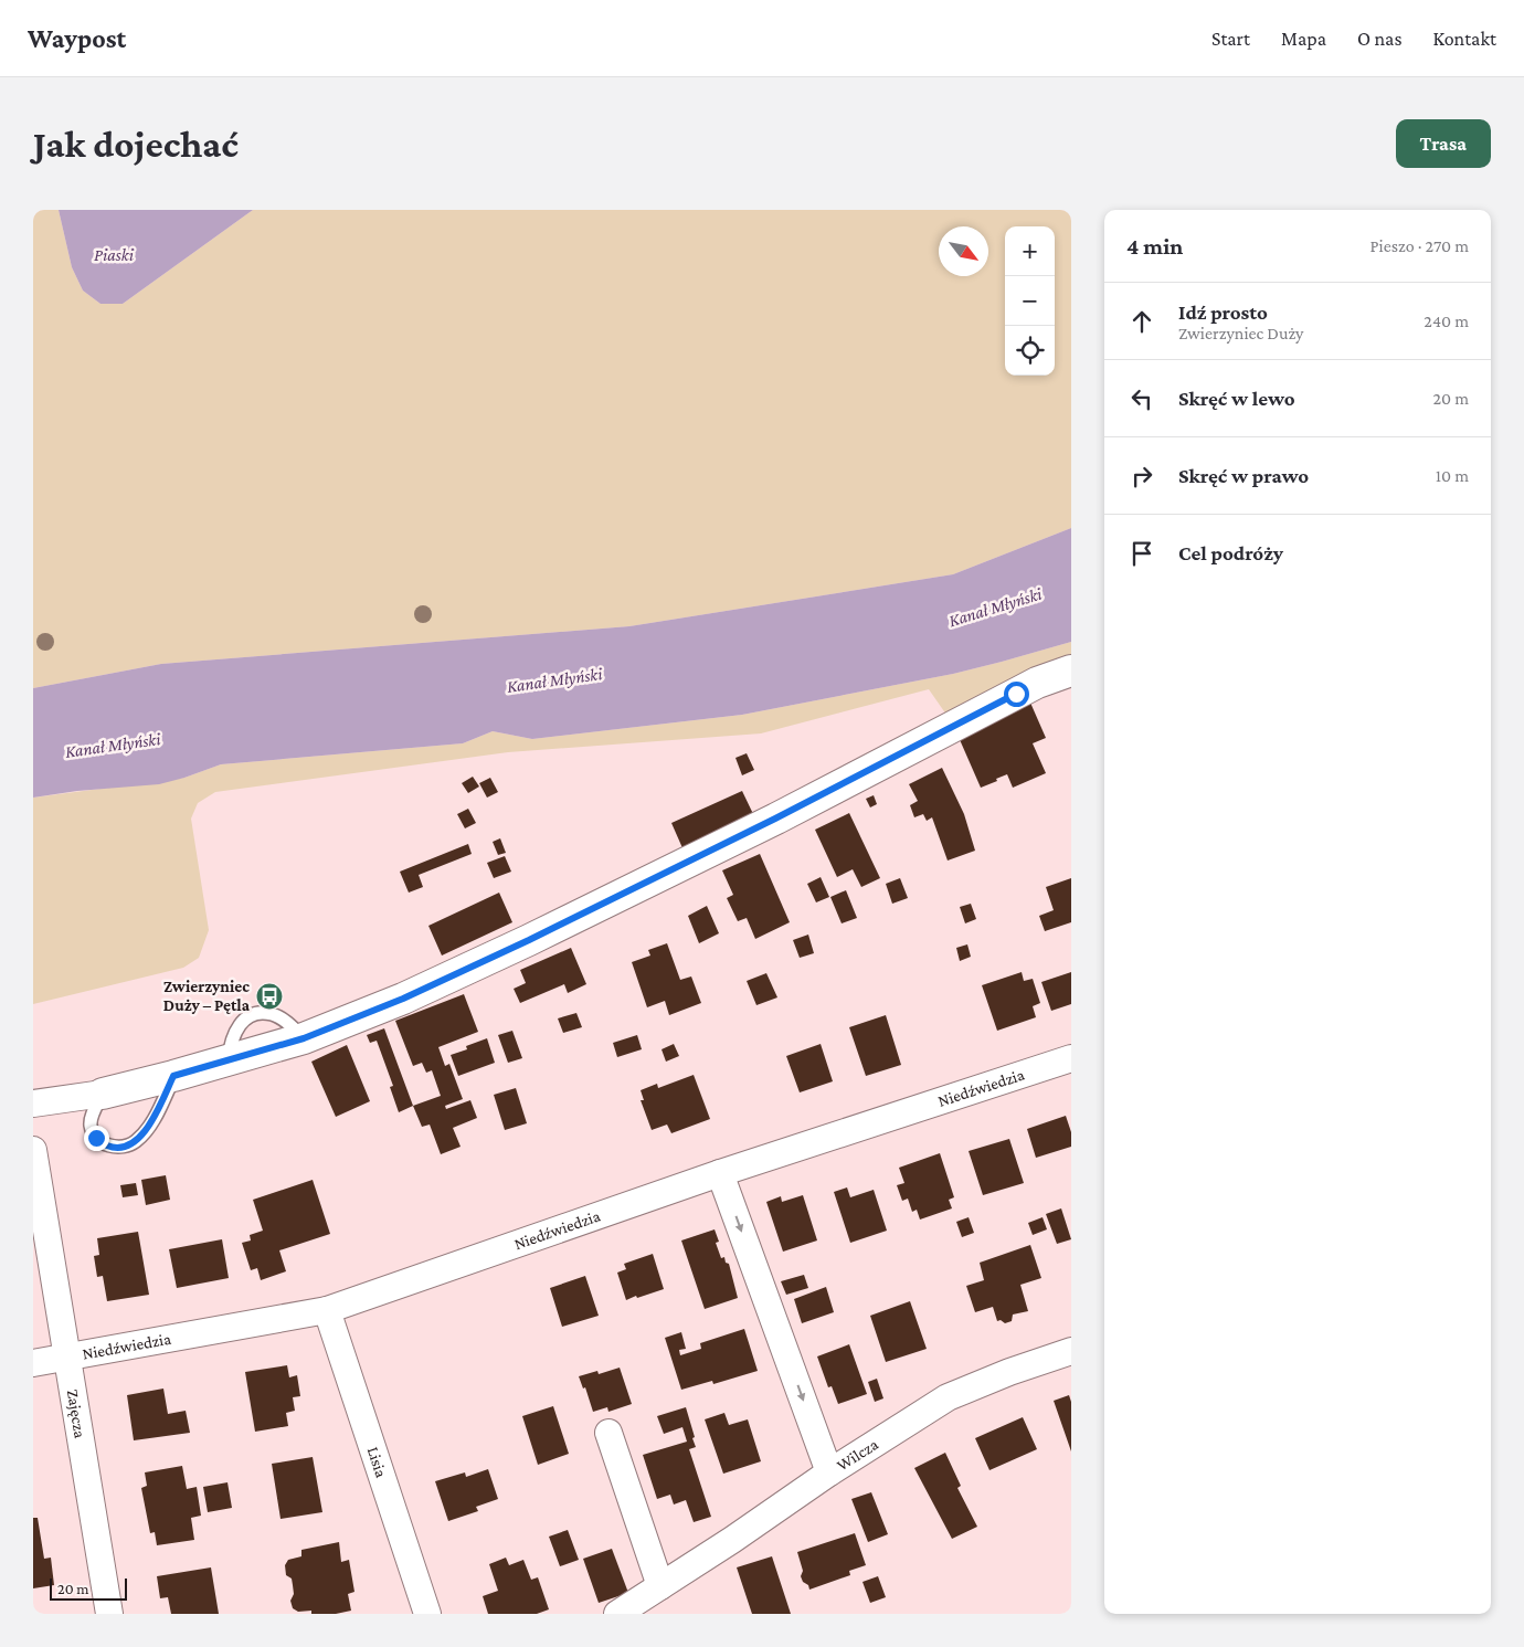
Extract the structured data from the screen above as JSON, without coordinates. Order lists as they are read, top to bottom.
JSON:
{
  "streets": {
    "street": [
      "Niedźwiedzia",
      "Zajęcza",
      "Wilcza",
      "Lisia"
    ]
  },
  "crossings": [
    ["Niedźwiedzia", "Zajęcza"],
    ["Niedźwiedzia", "Lisia"]
  ],
  "water": ["Piaski", "Kanał Młyński"],
  "places": {
    "bus stop": ["Zwierzyniec Duży – Pętla"]
  },
  "scale_bar": "20 m",
  "north": "bottom right",
  "page": {
    "header": "Waypost",
    "nav": [
      "Start",
      "Mapa",
      "O nas",
      "Kontakt"
    ],
    "buttons": "Trasa",
    "title": "Jak dojechać",
    "heading": ["4 min", "Pieszo · 270 m"],
    "map_buttons": ["+", "−"],
    "list": [
      ["Idź prosto", "Zwierzyniec Duży", "240 m"],
      ["Skręć w lewo", "20 m"],
      ["Skręć w prawo", "10 m"],
      "Cel podróży"
    ],
    "scale": "20 m"
  }
}
